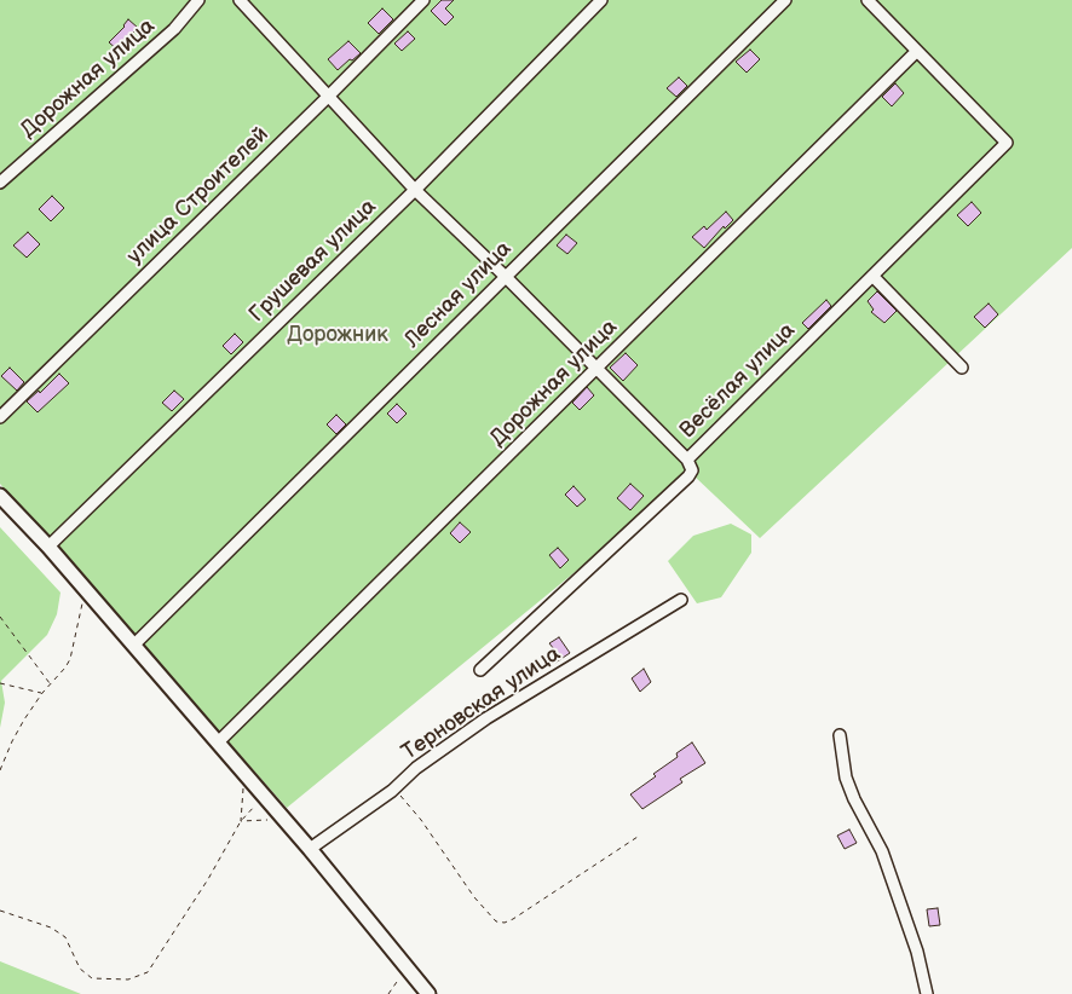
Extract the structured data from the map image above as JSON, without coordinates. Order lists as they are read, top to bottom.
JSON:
{
  "streets": {
    "street": [
      "Дорожная улица",
      "улица Строителей",
      "Грушевая улица",
      "Лесная улица",
      "Весёлая улица",
      "Терновская улица"
    ]
  },
  "crossings": [
    ["Дорожная улица", "Весёлая улица"]
  ],
  "parks": ["Дорожник"]
}
